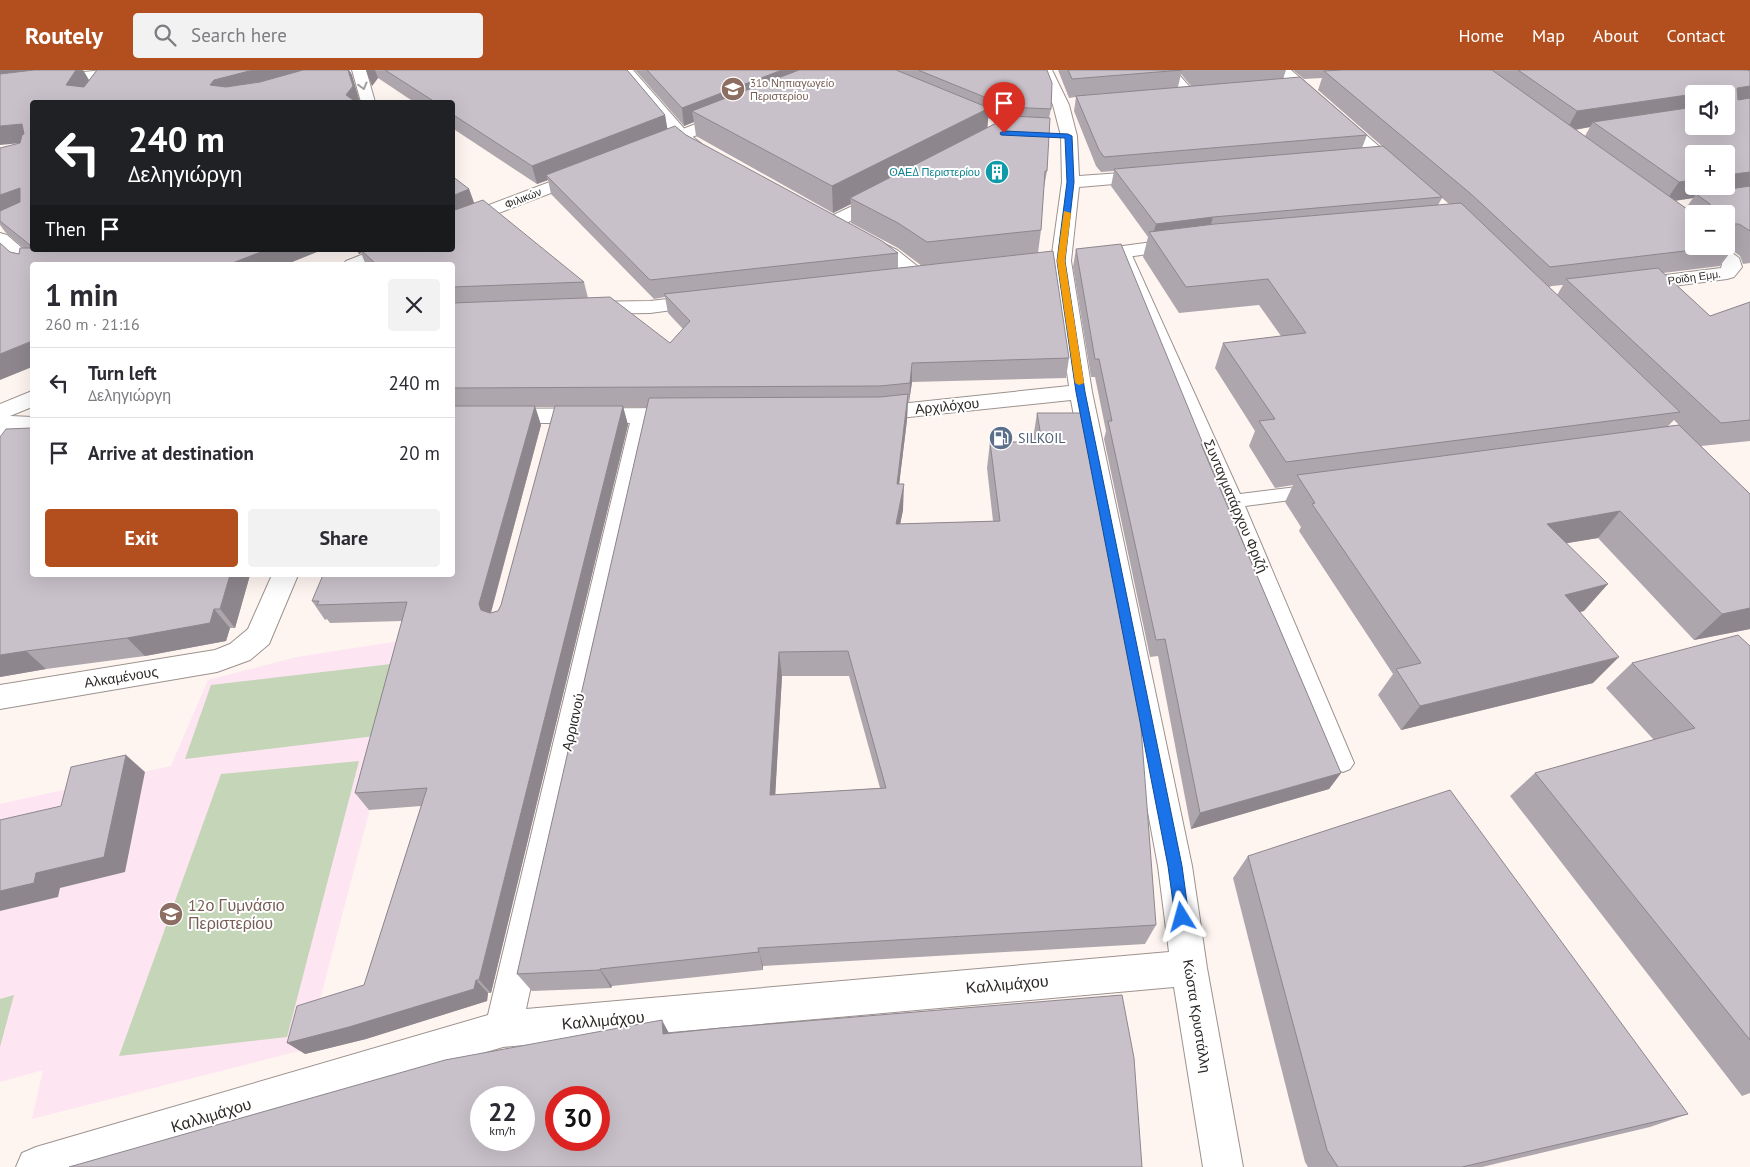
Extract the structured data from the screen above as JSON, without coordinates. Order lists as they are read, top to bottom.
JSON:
{
  "streets": {
    "street": [
      "Φιλικών",
      "Ροϊδη Εμμ.",
      "Αρχιλόχου",
      "Αλκαμένους",
      "Αρριανού",
      "Καλλιμάχου",
      "Κώστα Κρυστάλλη"
    ],
    "lane": ["Συνταγματάρχου Φριζή"]
  },
  "crossings": [
    ["Αρχιλόχου", "Κώστα Κρυστάλλη"],
    ["Αρριανού", "Καλλιμάχου"],
    ["Καλλιμάχου", "Κώστα Κρυστάλλη"]
  ],
  "places": {
    "school or university": ["31ο Νηπιαγωγείο Περιστερίου", "12ο Γυμνάσιο Περιστερίου"],
    "building": ["ΟΑΕΔ Περιστερίου"],
    "fuel station": ["SILKOIL"]
  },
  "page": {
    "header": "Routely",
    "search": "Search here",
    "nav": [
      "Home",
      "Map",
      "About",
      "Contact"
    ],
    "map_buttons": ["+", "−"],
    "turn": ["240 m", "Δεληγιώργη"],
    "then": "Then",
    "heading": ["1 min", "260 m · 21:16"],
    "list": [
      {
        "name": "Turn left",
        "note": "Δεληγιώργη",
        "value": "240 m"
      },
      {
        "name": "Arrive at destination",
        "value": "20 m"
      }
    ],
    "buttons": ["Exit", "Share"],
    "speed": "22 km/h",
    "limit": "30"
  }
}
